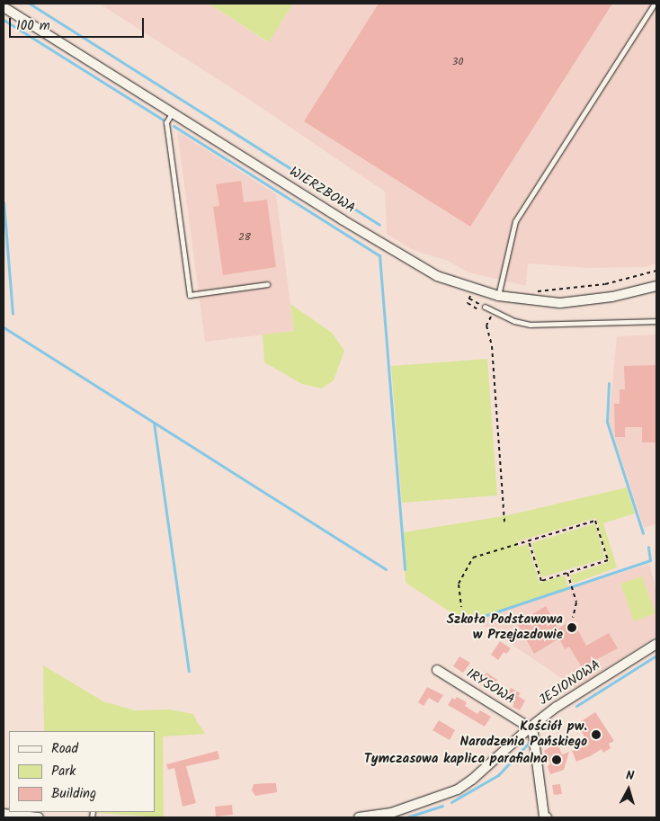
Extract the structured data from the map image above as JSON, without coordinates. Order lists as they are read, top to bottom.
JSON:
{
  "streets": {
    "street": ["WIERZBOWA", "JESIONOWA", "IRYSOWA"]
  },
  "crossings": [
    ["JESIONOWA", "IRYSOWA"]
  ],
  "places": ["Szkoła Podstawowa w Przejazdowie", "Kościół pw. Narodzenia Pańskiego", "Tymczasowa kaplica parafialna"],
  "house_numbers": ["30", "28"],
  "legend": ["Road", "Park", "Building"],
  "scale_bar": "100 m",
  "north": "top"
}
